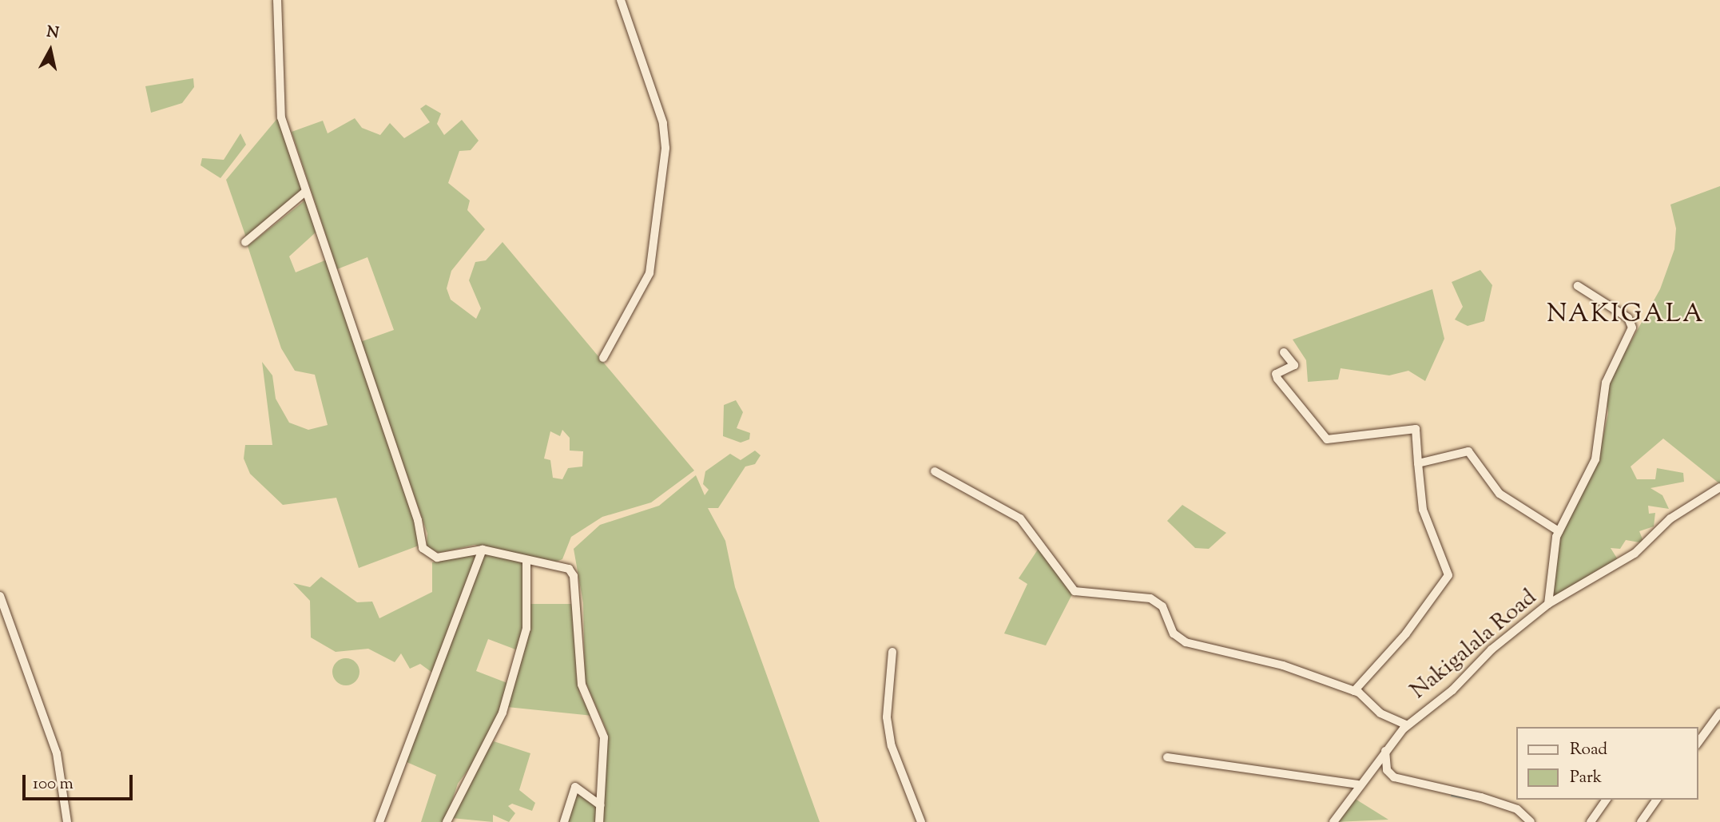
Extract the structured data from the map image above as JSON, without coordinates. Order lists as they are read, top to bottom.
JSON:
{
  "streets": {
    "street": ["Nakigalala Road"]
  },
  "districts": ["NAKIGALA"],
  "legend": ["Road", "Park"],
  "scale_bar": "100 m",
  "north": "top"
}
